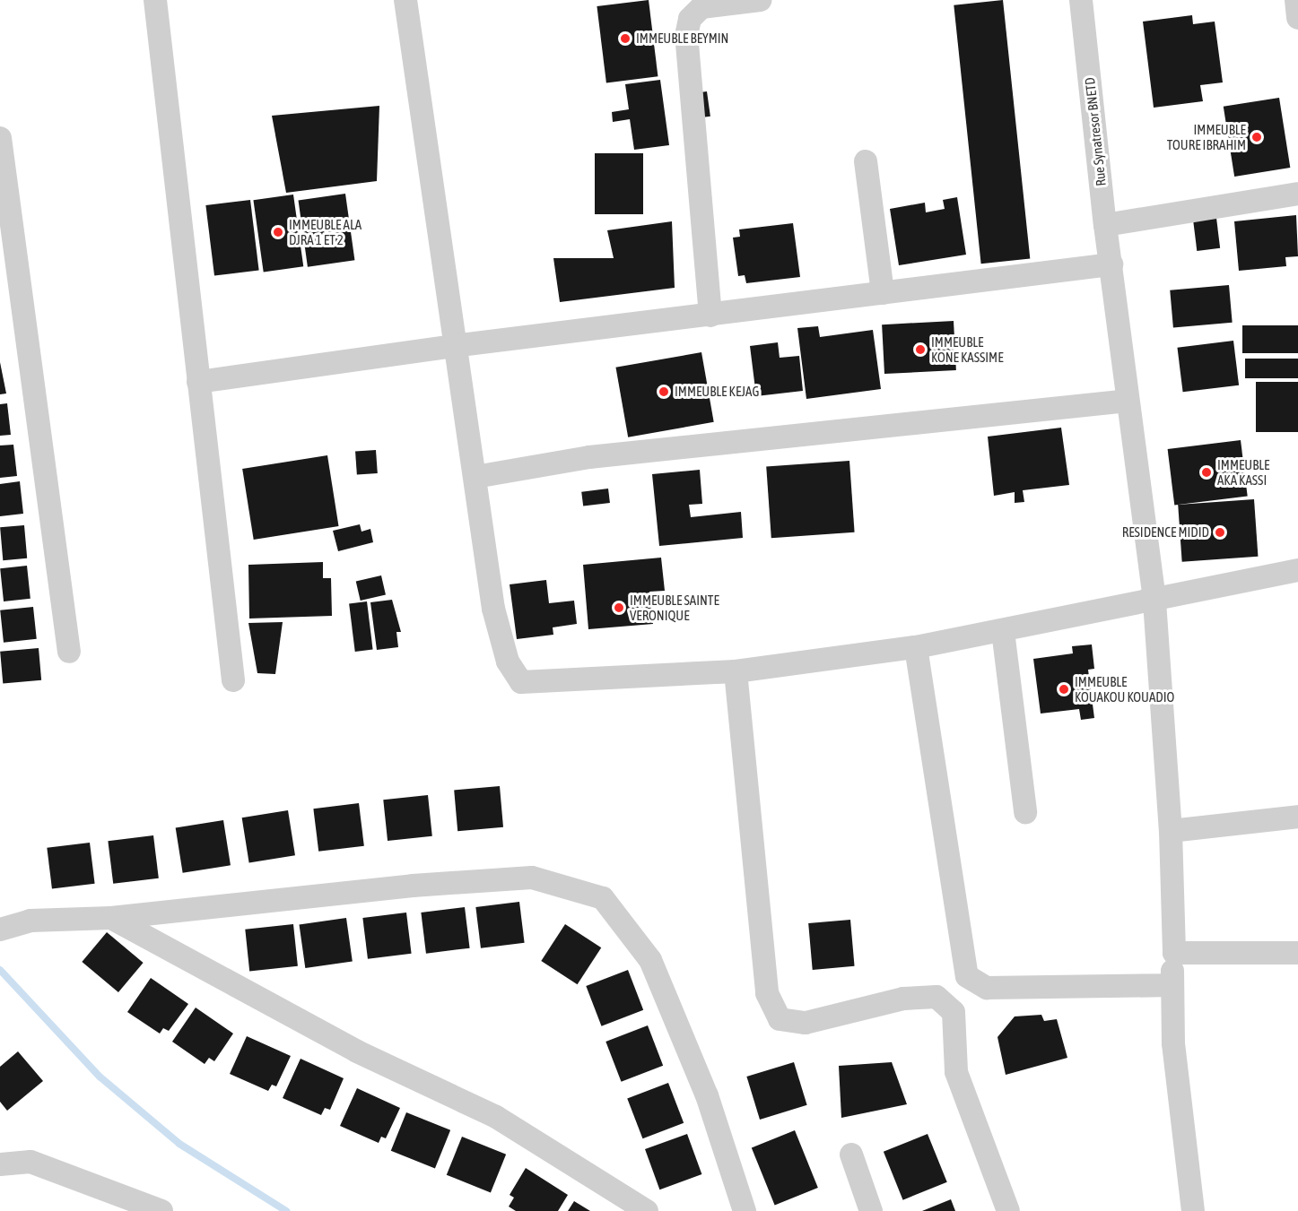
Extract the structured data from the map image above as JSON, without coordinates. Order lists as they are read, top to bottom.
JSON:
{
  "streets": {
    "street": ["Rue Synatresor BNETD"]
  },
  "places": [
    "IMMEUBLE BEYMIN",
    "IMMEUBLE TOURE IBRAHIM",
    "IMMEUBLE ALA DJRA 1 ET 2",
    "IMMEUBLE KONE KASSIME",
    "IMMEUBLE KEJAG",
    "IMMEUBLE AKA KASSI",
    "RESIDENCE MIDID",
    "IMMEUBLE SAINTE VERONIQUE",
    "IMMEUBLE KOUAKOU KOUADIO"
  ]
}
